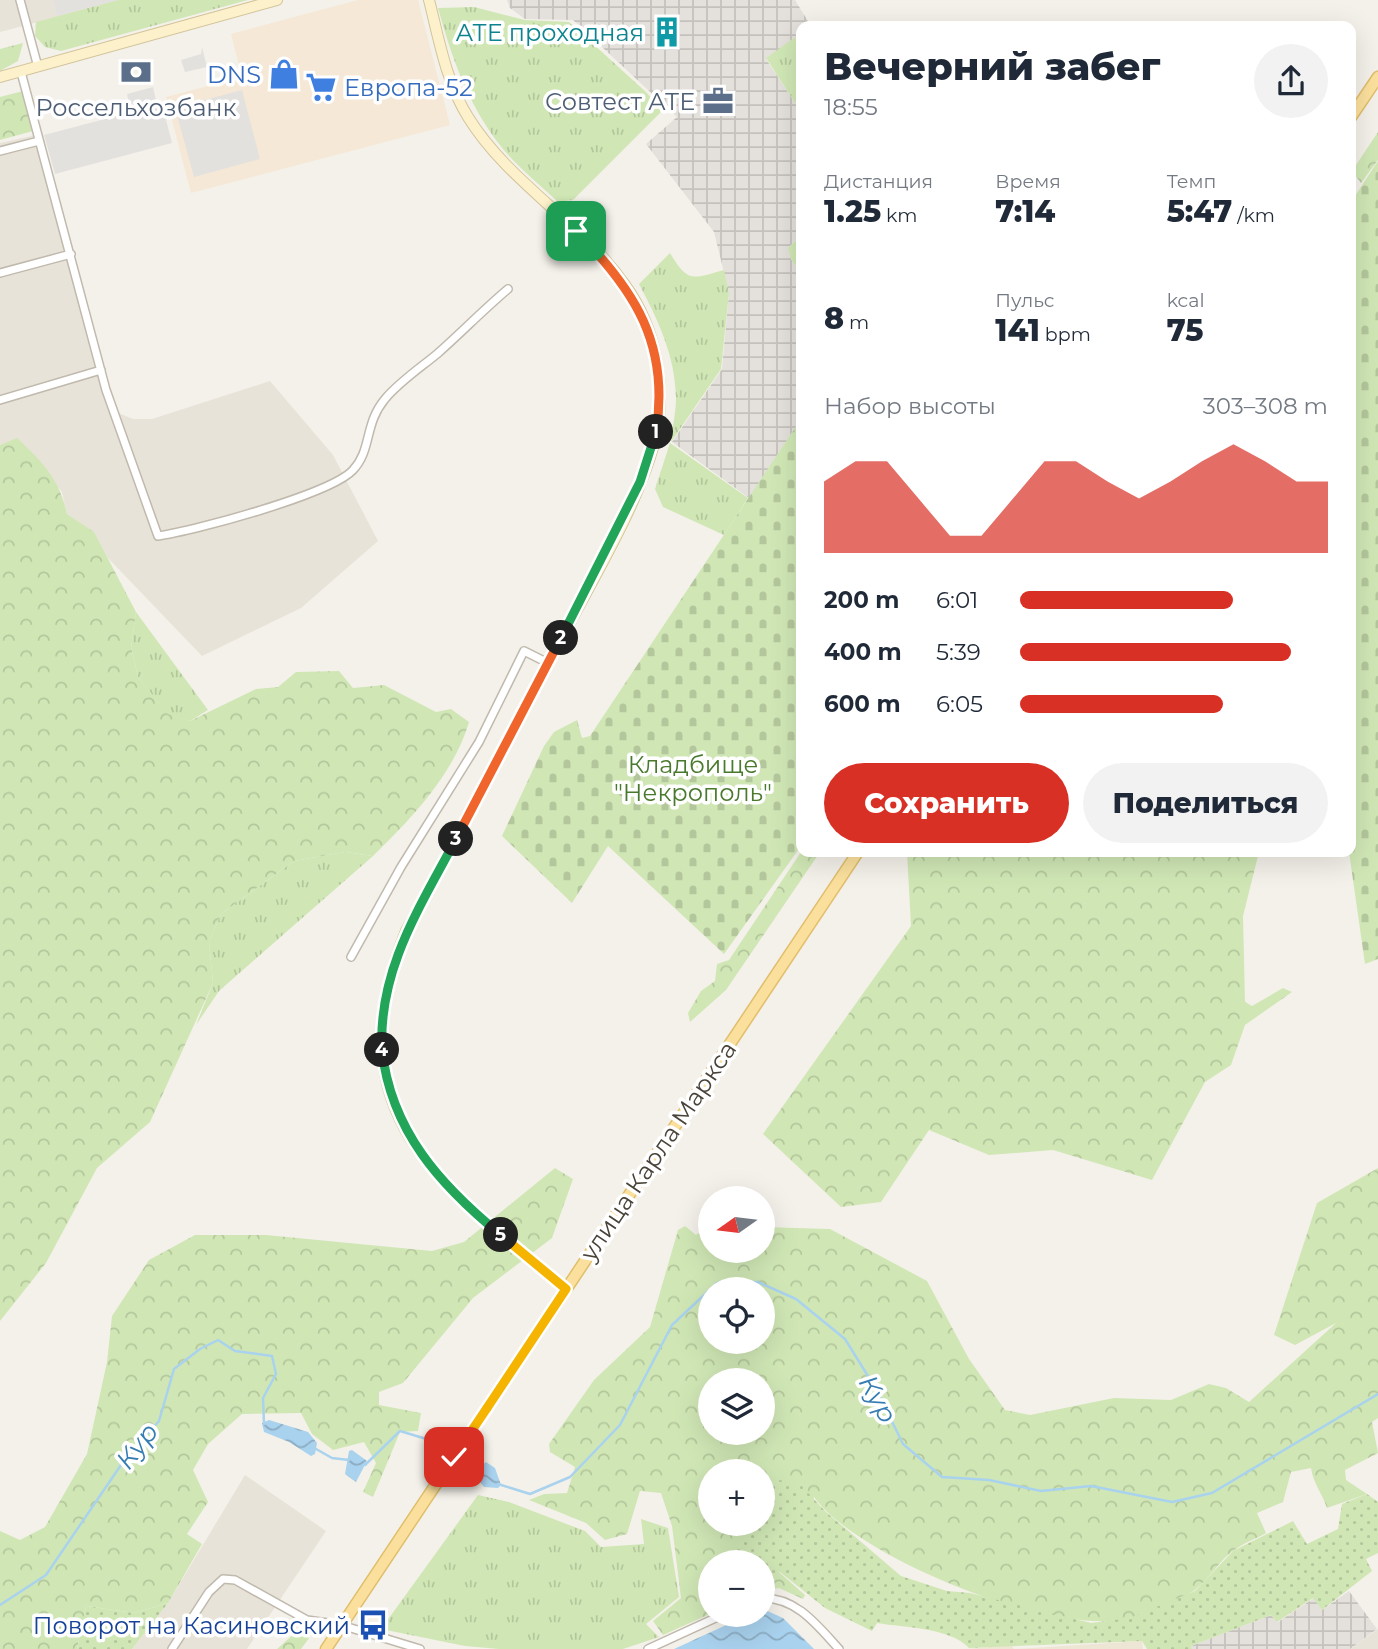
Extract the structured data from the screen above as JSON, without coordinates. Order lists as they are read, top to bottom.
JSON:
{
  "streets": {
    "main road": ["улица Карла Маркса"]
  },
  "water": ["Кур"],
  "parks": ["Кладбище \"Некрополь\""],
  "places": {
    "building": ["АТЕ проходная"],
    "bank": ["Россельхозбанк"],
    "shop": ["DNS"],
    "supermarket": ["Европа-52"],
    "office": ["Совтест АТЕ"],
    "bus stop": ["Поворот на Касиновский"]
  },
  "north": "left",
  "page": {
    "heading": ["Вечерний забег", "18:55"],
    "stats": [
      ["Дистанция", "1.25 km"],
      ["Время", "7:14"],
      ["Темп", "5:47 /km"],
      ["8 m"],
      ["Пульс", "141 bpm"],
      ["kcal", "75"]
    ],
    "chart": ["Набор высоты", "303–308 m"],
    "pins": [
      "1",
      "2",
      "3",
      "4",
      "5"
    ],
    "list": [
      {
        "name": "200 m",
        "note": "6:01"
      },
      {
        "name": "400 m",
        "note": "5:39"
      },
      {
        "name": "600 m",
        "note": "6:05"
      }
    ],
    "buttons": ["Сохранить", "Поделиться"],
    "map_buttons": ["+", "−"]
  }
}
